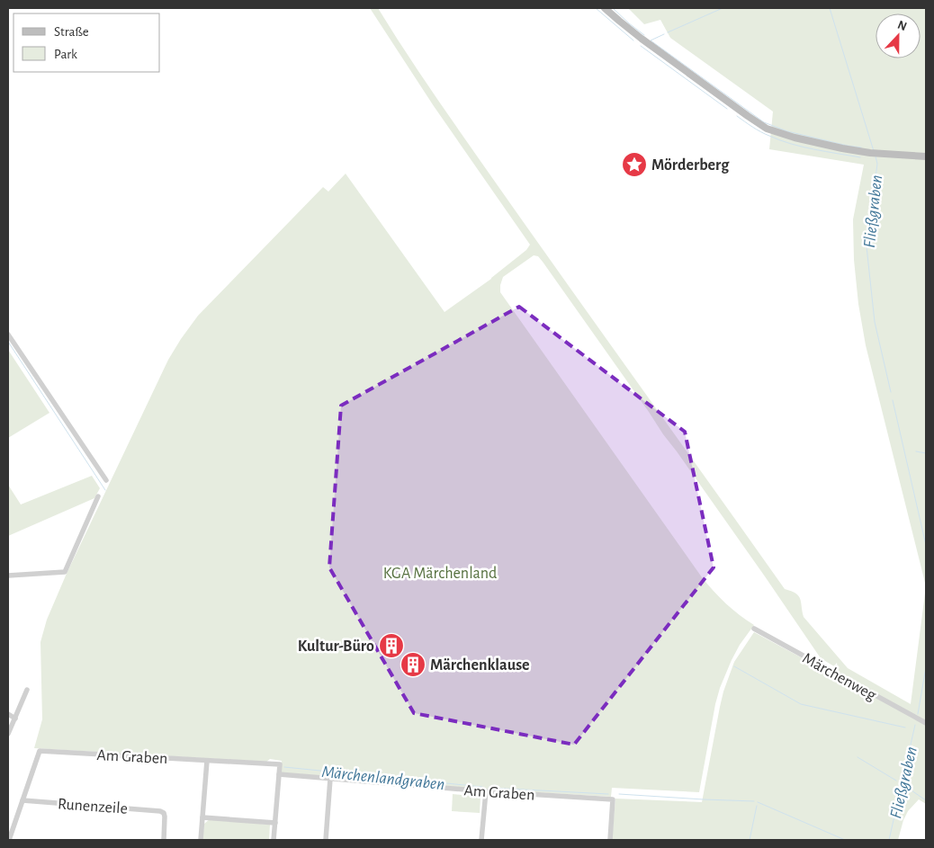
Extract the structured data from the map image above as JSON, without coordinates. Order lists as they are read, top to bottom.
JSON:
{
  "streets": {
    "street": ["Märchenweg", "Am Graben", "Runenzeile"]
  },
  "crossings": [
    ["Am Graben", "Runenzeile"]
  ],
  "water": ["Fließgraben", "Märchenlandgraben"],
  "parks": ["KGA Märchenland"],
  "places": {
    "place": ["Mörderberg"],
    "building": ["Kultur-Büro", "Märchenklause"]
  },
  "legend": ["Straße", "Park"],
  "north": "top"
}
